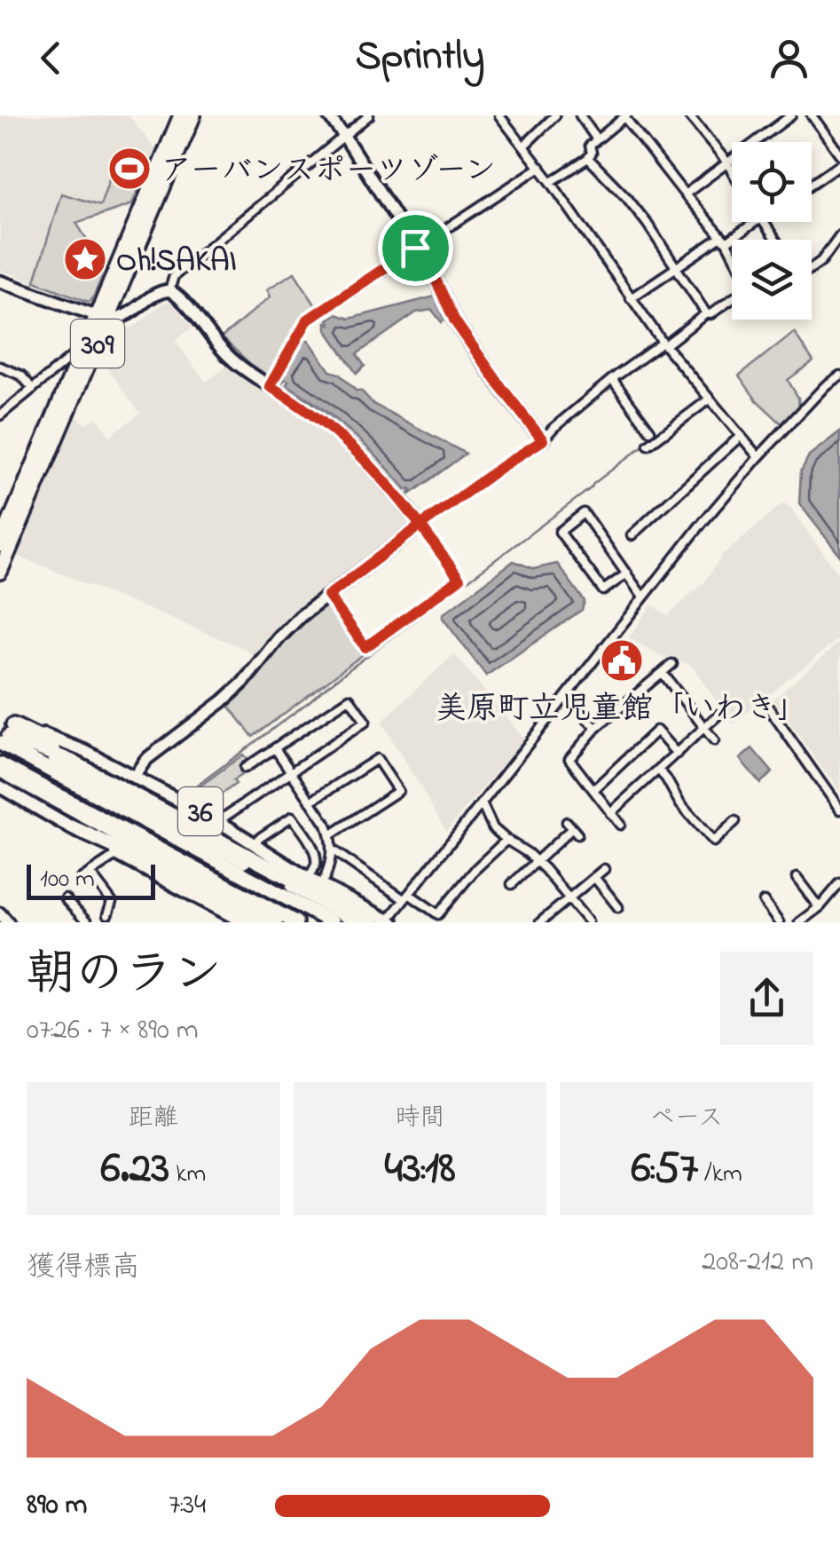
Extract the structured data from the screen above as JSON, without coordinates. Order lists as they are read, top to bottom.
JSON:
{
  "streets": {
    "highway": ["309"],
    "main road": ["36"]
  },
  "places": {
    "sports": ["アーバンスポーツゾーン"],
    "place": ["Oh!SAKAI"],
    "public building": ["美原町立児童館「いわき」"]
  },
  "scale_bar": "100 m",
  "page": {
    "header": "Sprintly",
    "scale": "100 m",
    "heading": ["朝のラン", "07:26 · 7 × 890 m"],
    "stats": [
      ["距離", "6.23 km"],
      ["時間", "43:18"],
      ["ペース", "6:57 /km"]
    ],
    "chart": ["獲得標高", "208–212 m"],
    "list": [
      {
        "name": "890 m",
        "note": "7:34"
      }
    ]
  }
}
